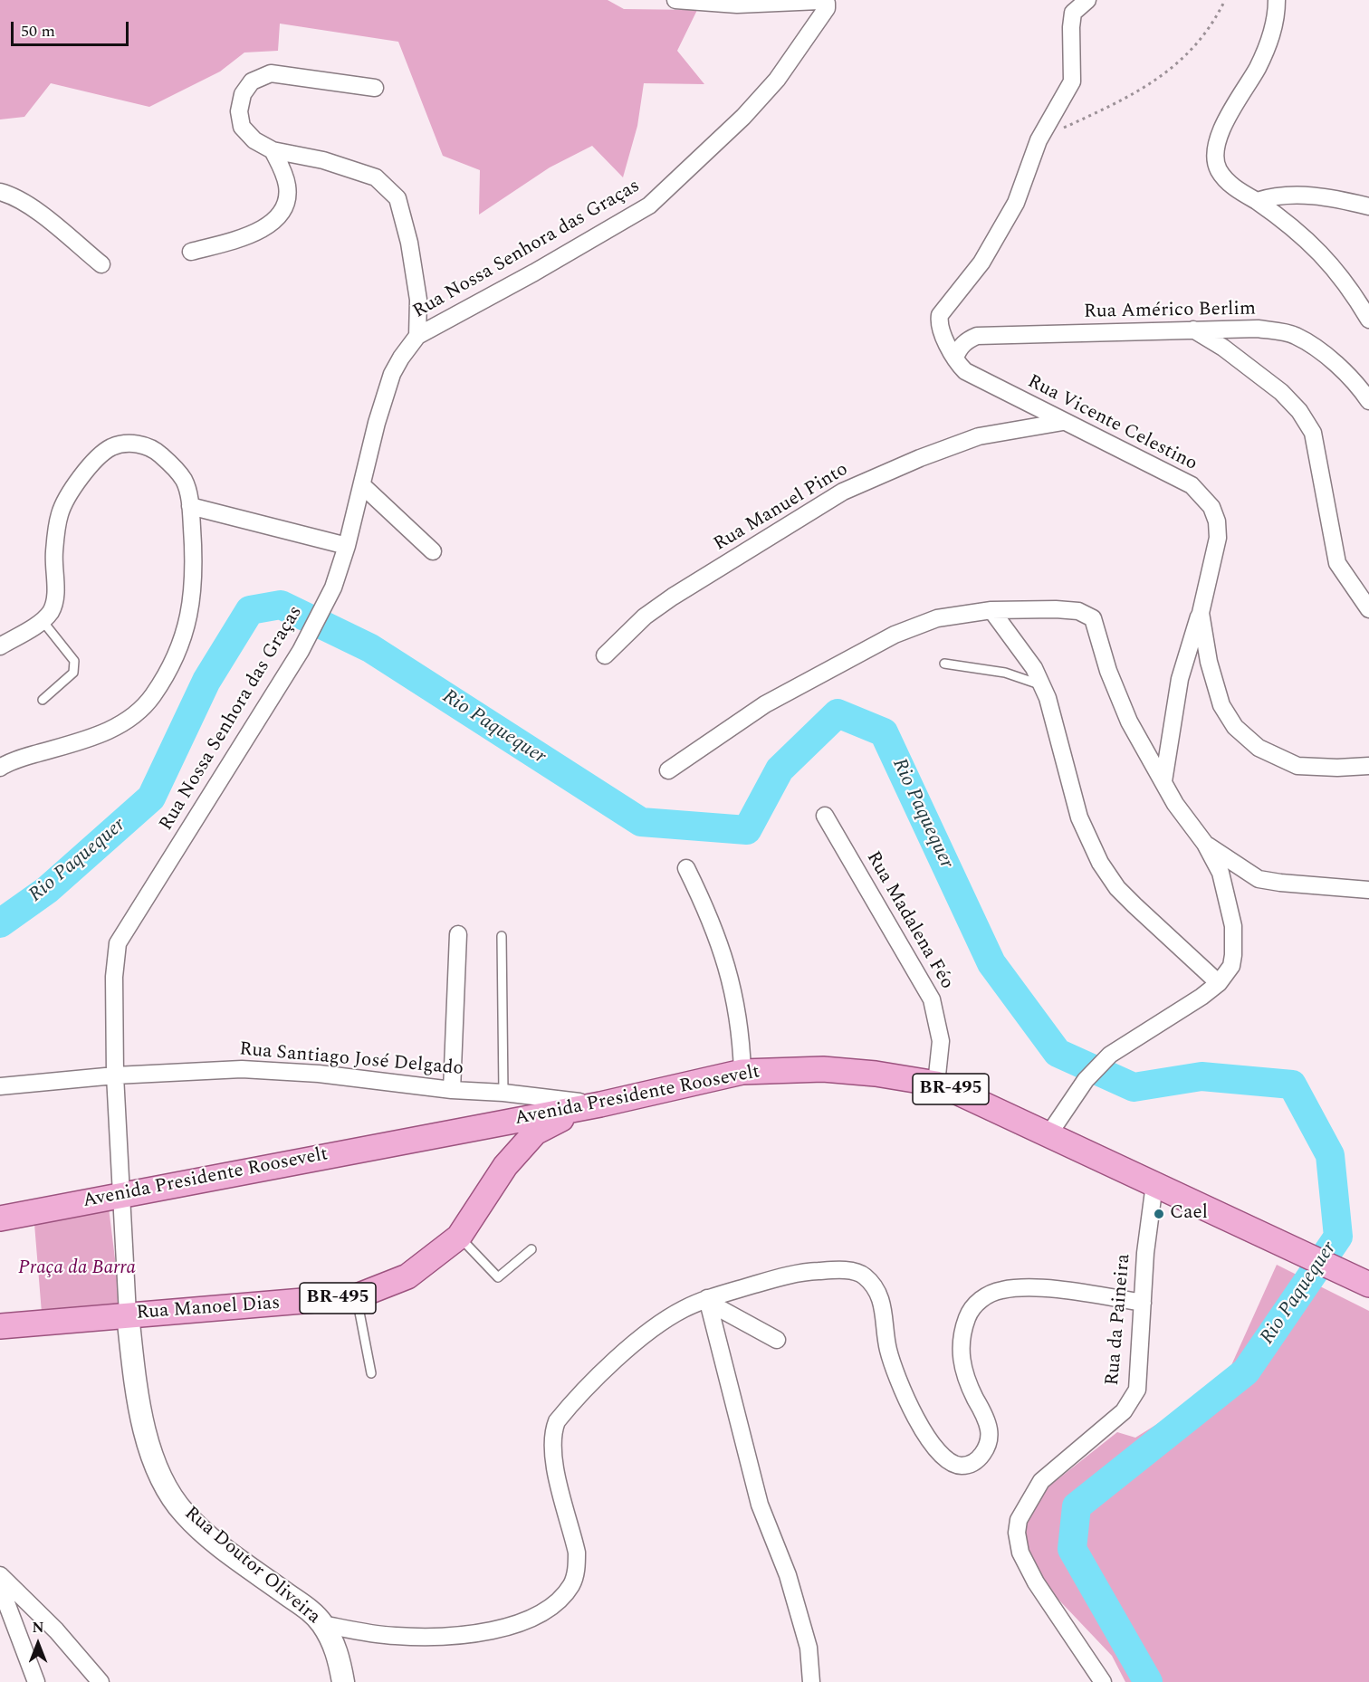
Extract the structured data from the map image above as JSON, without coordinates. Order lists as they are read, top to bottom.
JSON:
{
  "streets": {
    "main road": [
      "BR-495",
      "Avenida Presidente Roosevelt",
      "Rua Manoel Dias",
      "Rua Doutor Oliveira"
    ],
    "street": [
      "Rua Nossa Senhora das Graças",
      "Rua Américo Berlim",
      "Rua Vicente Celestino",
      "Rua Manuel Pinto",
      "Rua Madalena Féo",
      "Rua Santiago José Delgado",
      "Rua da Paineira"
    ]
  },
  "crossings": [
    ["Rua Nossa Senhora das Graças", "Rua Santiago José Delgado"],
    ["Rua Nossa Senhora das Graças", "Avenida Presidente Roosevelt"],
    ["Rua Nossa Senhora das Graças", "Rua Doutor Oliveira"],
    ["Rua Américo Berlim", "Rua Vicente Celestino"],
    ["Rua Vicente Celestino", "Rua Manuel Pinto"],
    ["Rua Madalena Féo", "Avenida Presidente Roosevelt"],
    ["Rua Santiago José Delgado", "Avenida Presidente Roosevelt"],
    ["Rua Santiago José Delgado", "Rua Manoel Dias"],
    ["Avenida Presidente Roosevelt", "Rua Manoel Dias"],
    ["Avenida Presidente Roosevelt", "Rua da Paineira"],
    ["Avenida Presidente Roosevelt", "Rua Doutor Oliveira"],
    ["Rua Manoel Dias", "Rua Doutor Oliveira"]
  ],
  "water": ["Rio Paquequer"],
  "parks": ["Praça da Barra"],
  "places": ["Cael"],
  "scale_bar": "50 m",
  "north": "top"
}
